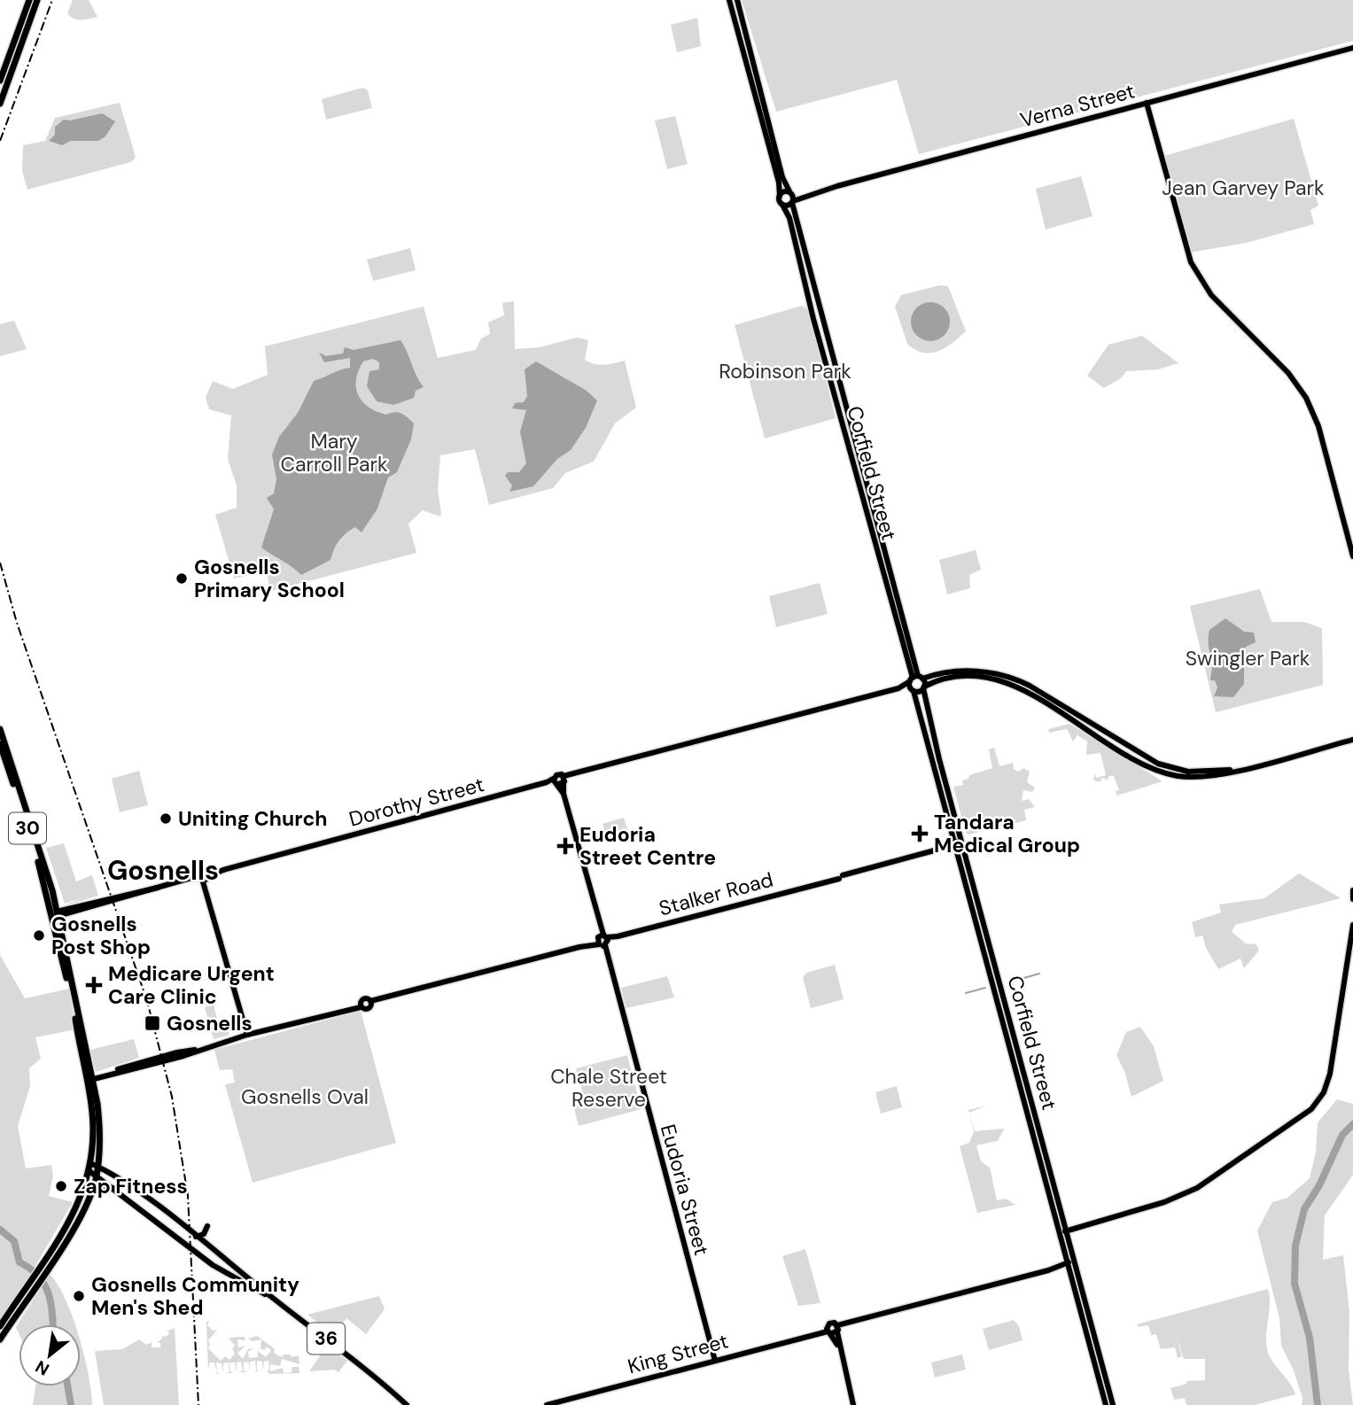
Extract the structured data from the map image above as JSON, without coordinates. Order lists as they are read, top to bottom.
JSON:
{
  "streets": {
    "highway": ["30"],
    "main road": [
      "Verna Street",
      "Corfield Street",
      "Dorothy Street",
      "Stalker Road",
      "Eudoria Street",
      "36",
      "King Street"
    ]
  },
  "crossings": [
    ["Verna Street", "Corfield Street"],
    ["Corfield Street", "Dorothy Street"],
    ["Corfield Street", "Stalker Road"],
    ["Corfield Street", "King Street"],
    ["Dorothy Street", "30"],
    ["Dorothy Street", "Eudoria Street"],
    ["30", "36"],
    ["Stalker Road", "Eudoria Street"],
    ["Eudoria Street", "King Street"]
  ],
  "districts": ["Gosnells"],
  "parks": [
    "Jean Garvey Park",
    "Robinson Park",
    "Mary Carroll Park",
    "Swingler Park",
    "Chale Street Reserve",
    "Gosnells Oval"
  ],
  "places": {
    "other": [
      "Gosnells Primary School",
      "Uniting Church",
      "Gosnells Post Shop",
      "Zap Fitness",
      "Gosnells Community Men's Shed"
    ],
    "health": ["Tandara Medical Group", "Eudoria Street Centre", "Medicare Urgent Care Clinic"],
    "transit": ["Gosnells"]
  },
  "north": "bottom left"
}
